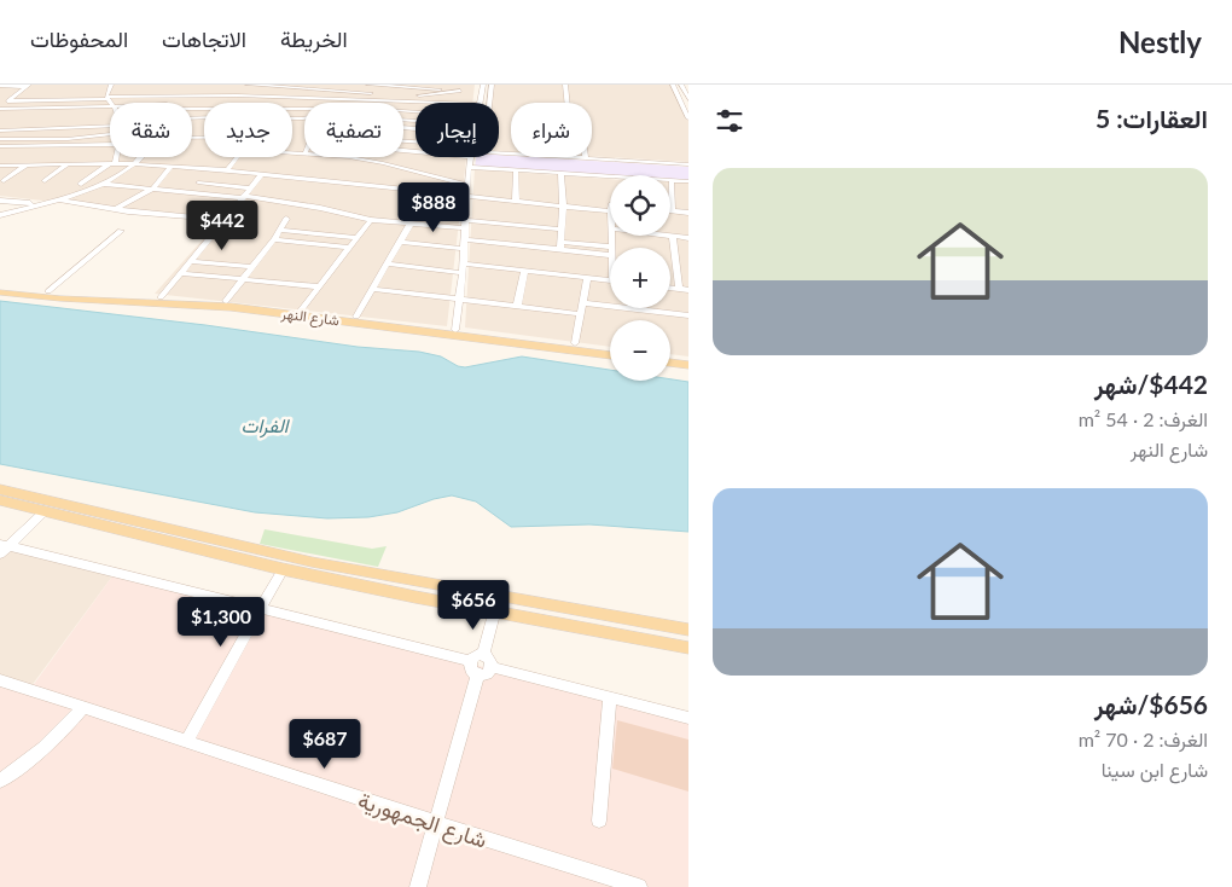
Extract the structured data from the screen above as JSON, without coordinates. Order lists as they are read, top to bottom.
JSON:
{
  "streets": {
    "main road": ["شارع النهر"],
    "street": ["شارع الجمهورية"]
  },
  "water": ["الفرات"],
  "page": {
    "header": "Nestly",
    "nav": ["الخريطة", "الاتجاهات", "المحفوظات"],
    "heading": "العقارات: 5",
    "chip": [
      "شراء",
      "إيجار",
      "تصفية",
      "جديد",
      "شقة"
    ],
    "list": [
      {
        "name": "$442/شهر",
        "note": "الغرف: 2 · 54 m² · شارع النهر"
      },
      {
        "name": "$656/شهر",
        "note": "الغرف: 2 · 70 m² · شارع ابن سينا"
      }
    ],
    "map_buttons": ["+", "−"],
    "price": [
      "$888",
      "$442",
      "$656",
      "$1,300",
      "$687"
    ]
  }
}
